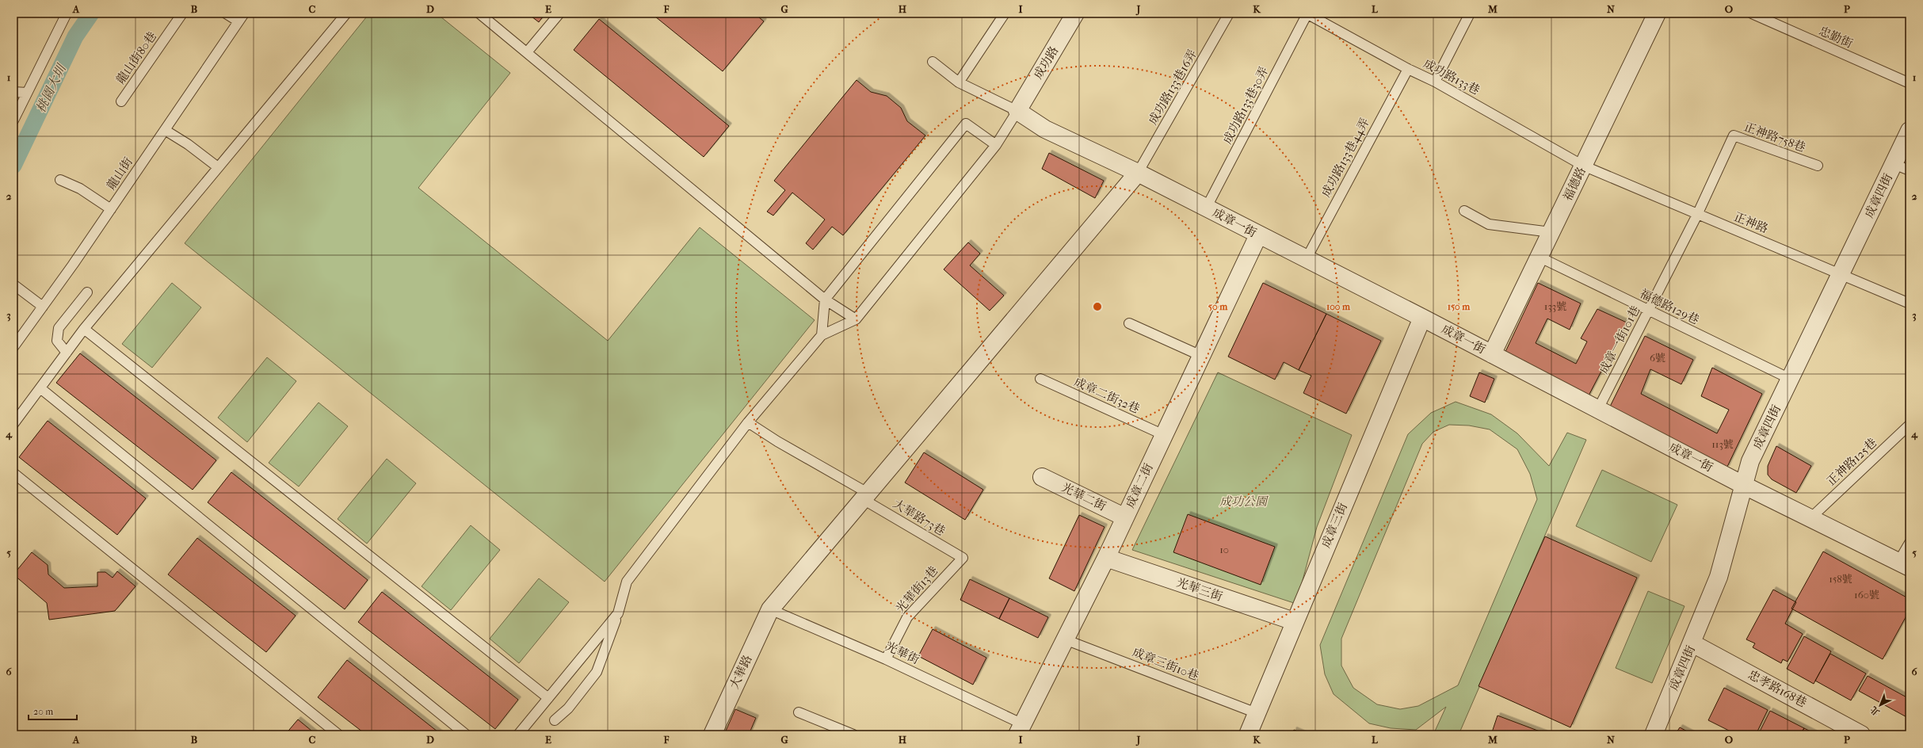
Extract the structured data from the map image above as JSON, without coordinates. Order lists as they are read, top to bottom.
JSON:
{
  "streets": {
    "street": [
      "成功路",
      "福德路",
      "成章四街",
      "成章一街",
      "成章二街",
      "光華二街",
      "成章三街",
      "光華三街",
      "大華路",
      "忠孝路168巷"
    ],
    "lane": [
      "忠勤街",
      "龍山街80巷",
      "成功路133巷",
      "成功路133巷16弄",
      "成功路133巷30弄",
      "正神路758巷",
      "成功路133巷44弄",
      "龍山街",
      "正神路",
      "福德路129巷",
      "成章一街101巷",
      "成章二街32巷",
      "正神路125巷",
      "大華路73巷",
      "光華街13巷",
      "光華街",
      "成章三街10巷"
    ]
  },
  "crossings": [
    ["成功路", "成章一街"],
    ["成功路133巷", "成功路133巷30弄"],
    ["成功路133巷", "成功路133巷44弄"],
    ["成功路133巷", "福德路"],
    ["成功路133巷", "正神路"],
    ["成功路133巷16弄", "成章一街"],
    ["成功路133巷16弄", "大華路"],
    ["成功路133巷30弄", "成章一街"],
    ["正神路758巷", "正神路"],
    ["正神路758巷", "成章一街101巷"],
    ["成功路133巷44弄", "成章一街"],
    ["福德路", "成章一街"],
    ["福德路", "正神路"],
    ["福德路", "福德路129巷"],
    ["成章四街", "成章一街"],
    ["成章四街", "正神路"],
    ["成章四街", "福德路129巷"],
    ["成章四街", "忠孝路168巷"],
    ["成章一街", "成章一街101巷"],
    ["成章一街", "正神路125巷"],
    ["成章一街", "成章二街"],
    ["成章一街", "成章三街"],
    ["成章一街", "大華路"],
    ["正神路", "成章一街101巷"],
    ["福德路129巷", "成章一街101巷"],
    ["成章二街32巷", "成章二街"],
    ["成章二街", "光華二街"],
    ["成章二街", "光華三街"],
    ["成章二街", "光華街"],
    ["成章二街", "成章三街10巷"],
    ["大華路73巷", "光華街13巷"],
    ["大華路73巷", "大華路"],
    ["成章三街", "光華三街"],
    ["成章三街", "成章三街10巷"],
    ["光華街13巷", "光華街"],
    ["光華街", "大華路"]
  ],
  "water": ["桃園大圳"],
  "parks": ["成功公園"],
  "house_numbers": [
    "133號",
    "6號",
    "113號",
    "10",
    "158號",
    "160號"
  ],
  "scale_bar": "20 m",
  "north": "bottom left",
  "grid": {
    "columns": [
      "A",
      "B",
      "C",
      "D",
      "E",
      "F",
      "G",
      "H",
      "I",
      "J",
      "K",
      "L",
      "M",
      "N",
      "O",
      "P"
    ],
    "rows": [
      "1",
      "2",
      "3",
      "4",
      "5",
      "6"
    ]
  },
  "rings": ["50 m", "100 m", "150 m"]
}
